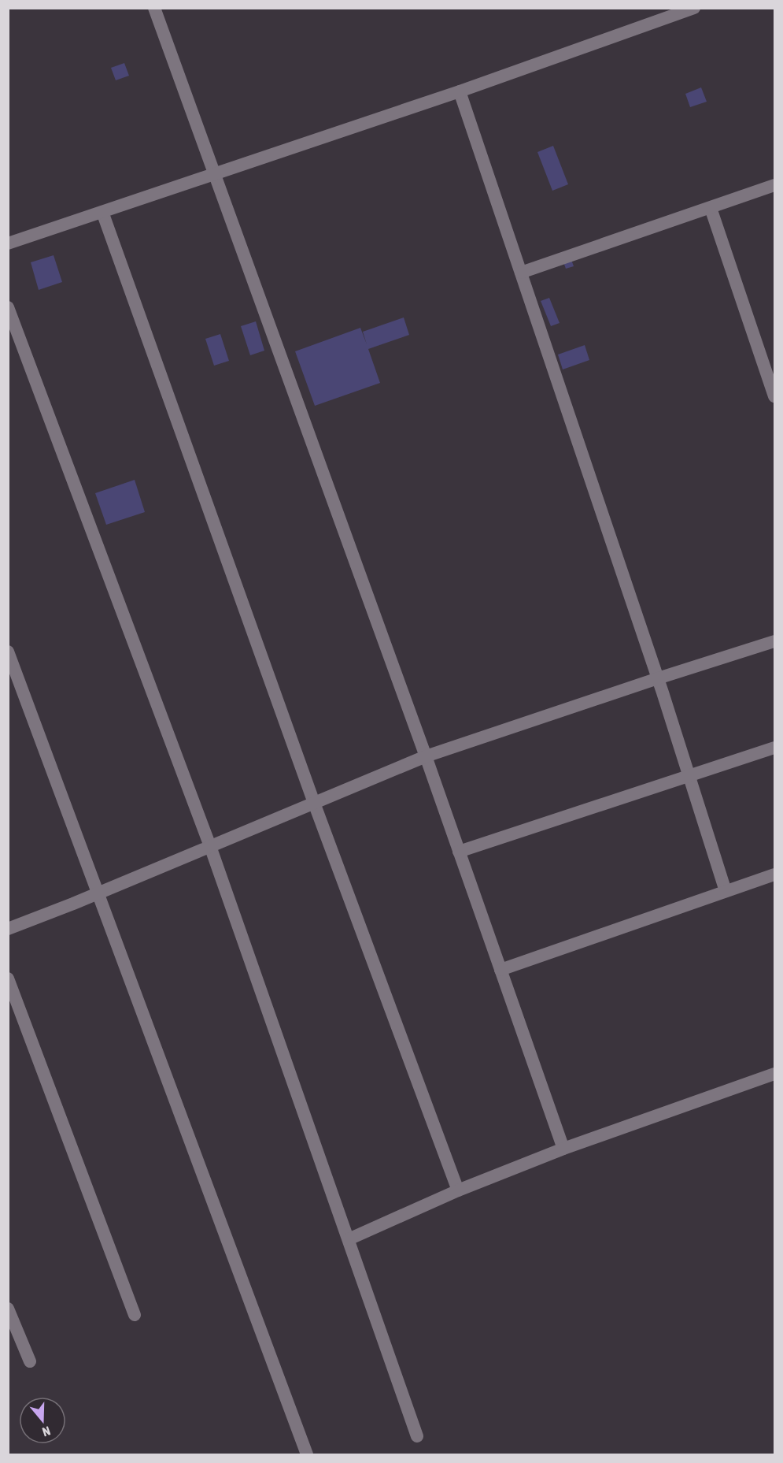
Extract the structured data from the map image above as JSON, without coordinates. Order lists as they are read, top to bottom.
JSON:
{
  "north": "bottom"
}
